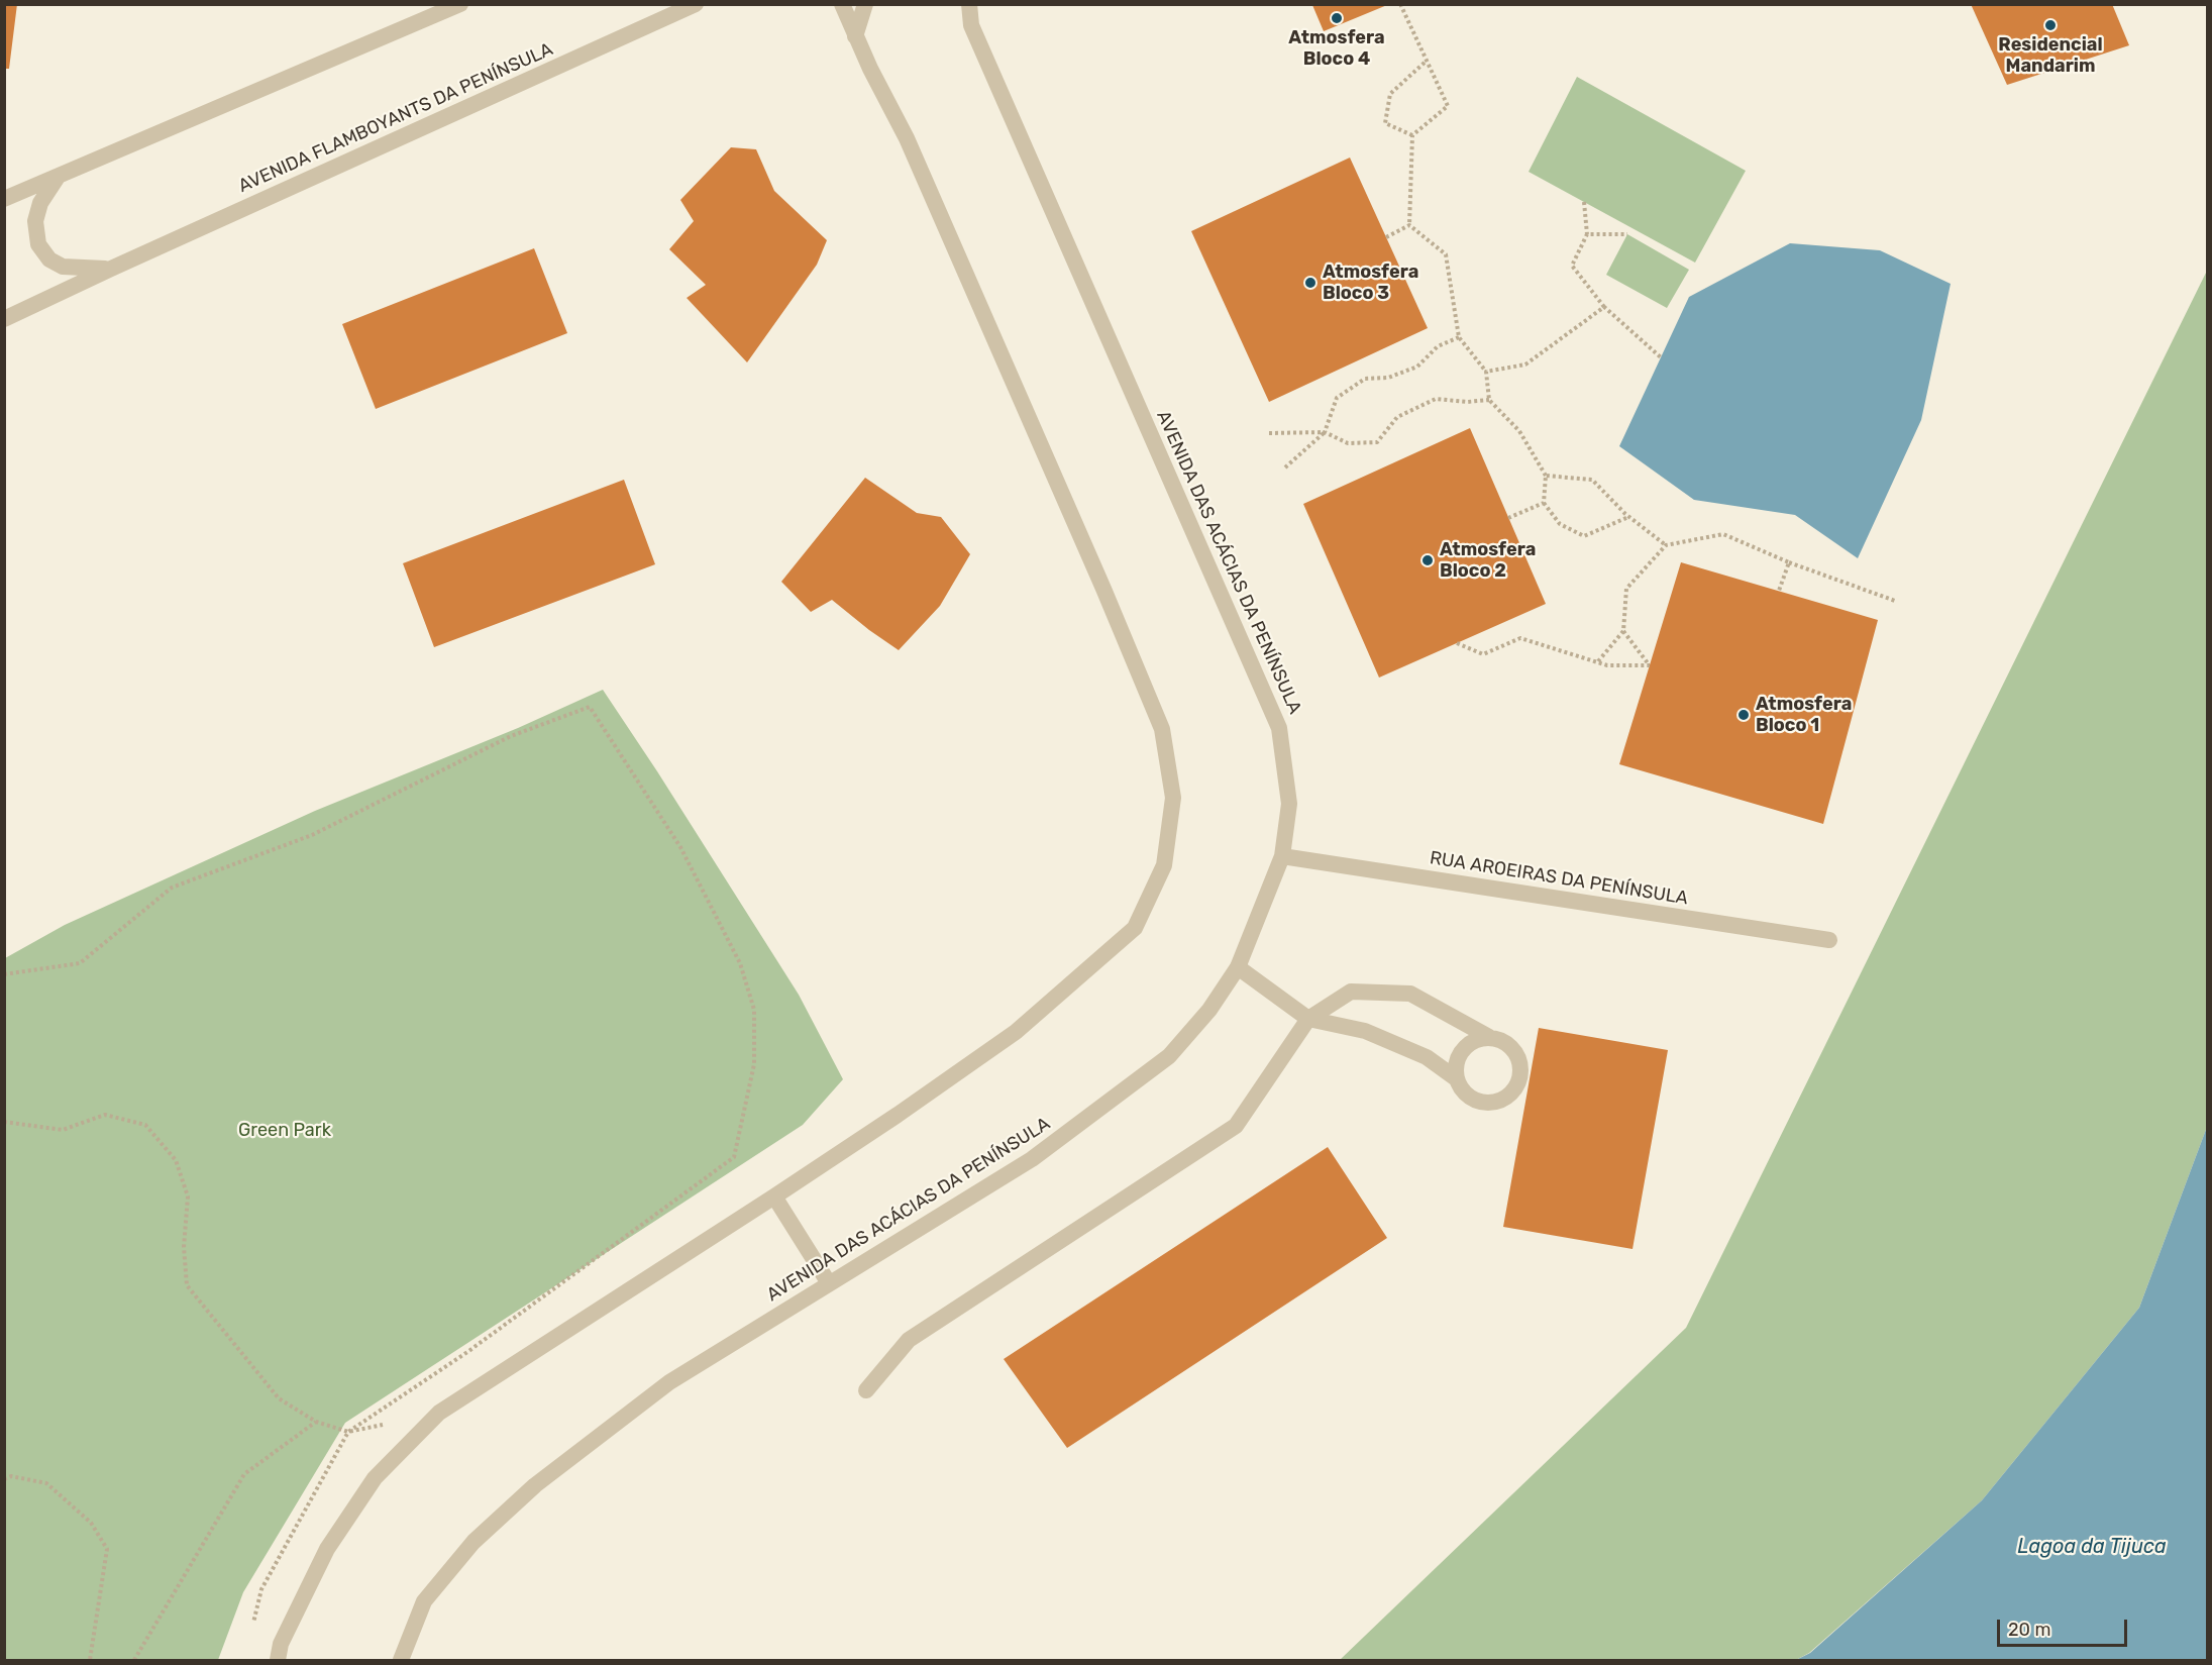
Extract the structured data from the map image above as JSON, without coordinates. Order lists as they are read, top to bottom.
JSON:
{
  "streets": {
    "street": ["AVENIDA FLAMBOYANTS DA PENÍNSULA", "AVENIDA DAS ACÁCIAS DA PENÍNSULA", "RUA AROEIRAS DA PENÍNSULA"]
  },
  "crossings": [
    ["AVENIDA DAS ACÁCIAS DA PENÍNSULA", "RUA AROEIRAS DA PENÍNSULA"]
  ],
  "water": ["Lagoa da Tijuca"],
  "parks": ["Green Park"],
  "places": [
    "Atmosfera Bloco 4",
    "Residencial Mandarim",
    "Atmosfera Bloco 3",
    "Atmosfera Bloco 2",
    "Atmosfera Bloco 1"
  ],
  "scale_bar": "20 m"
}
